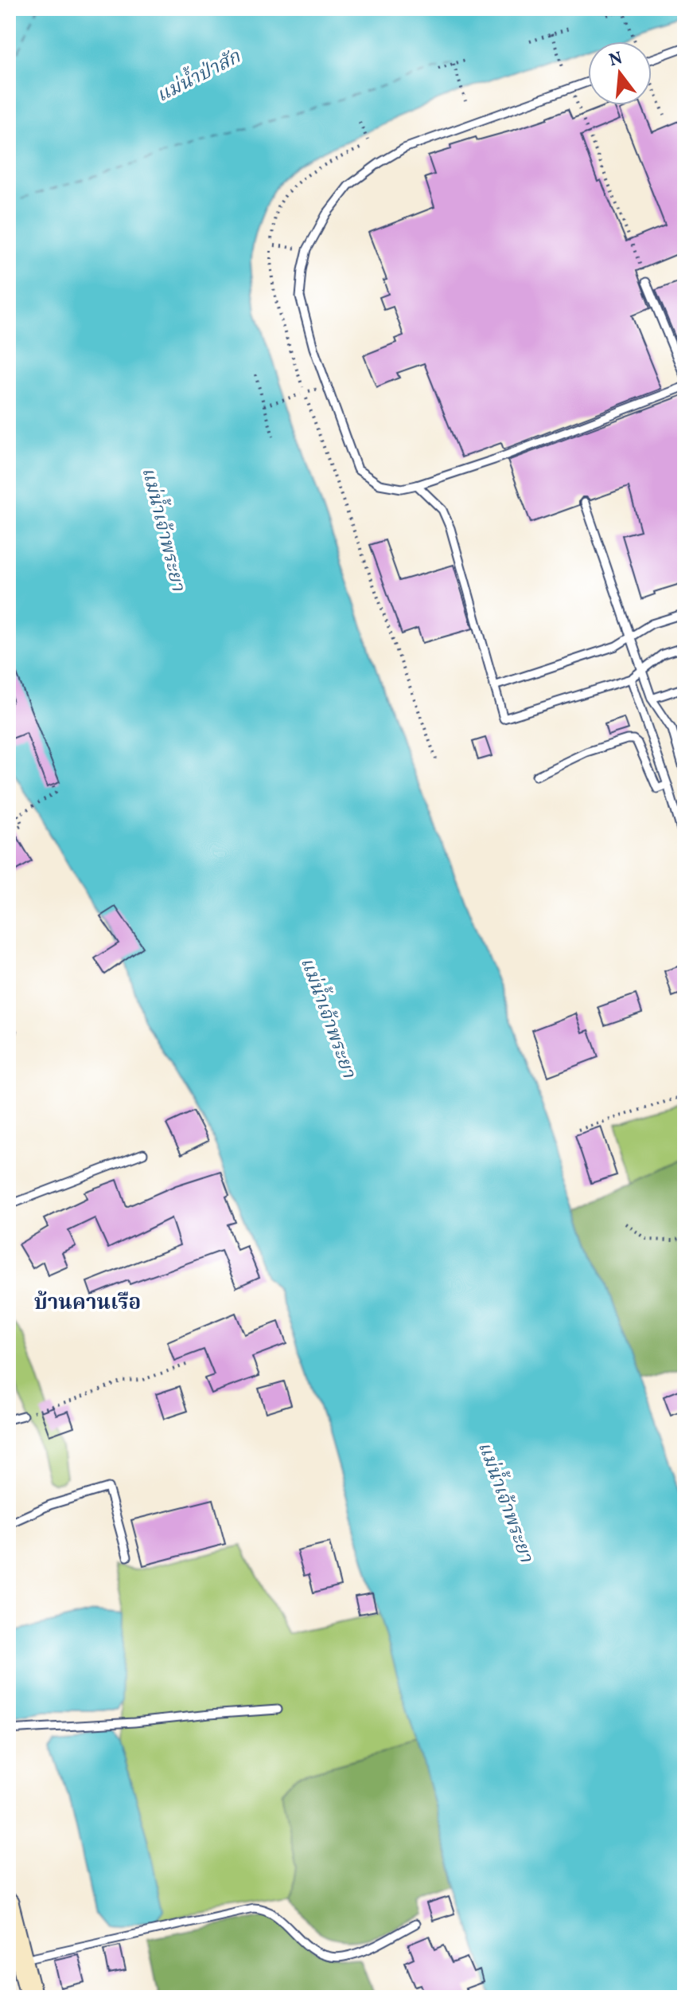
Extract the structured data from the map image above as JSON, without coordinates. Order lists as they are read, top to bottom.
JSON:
{
  "districts": ["บ้านคานเรือ"],
  "water": ["แม่น้ำป่าสัก", "แม่น้ำเจ้าพระยา"],
  "north": "top"
}
